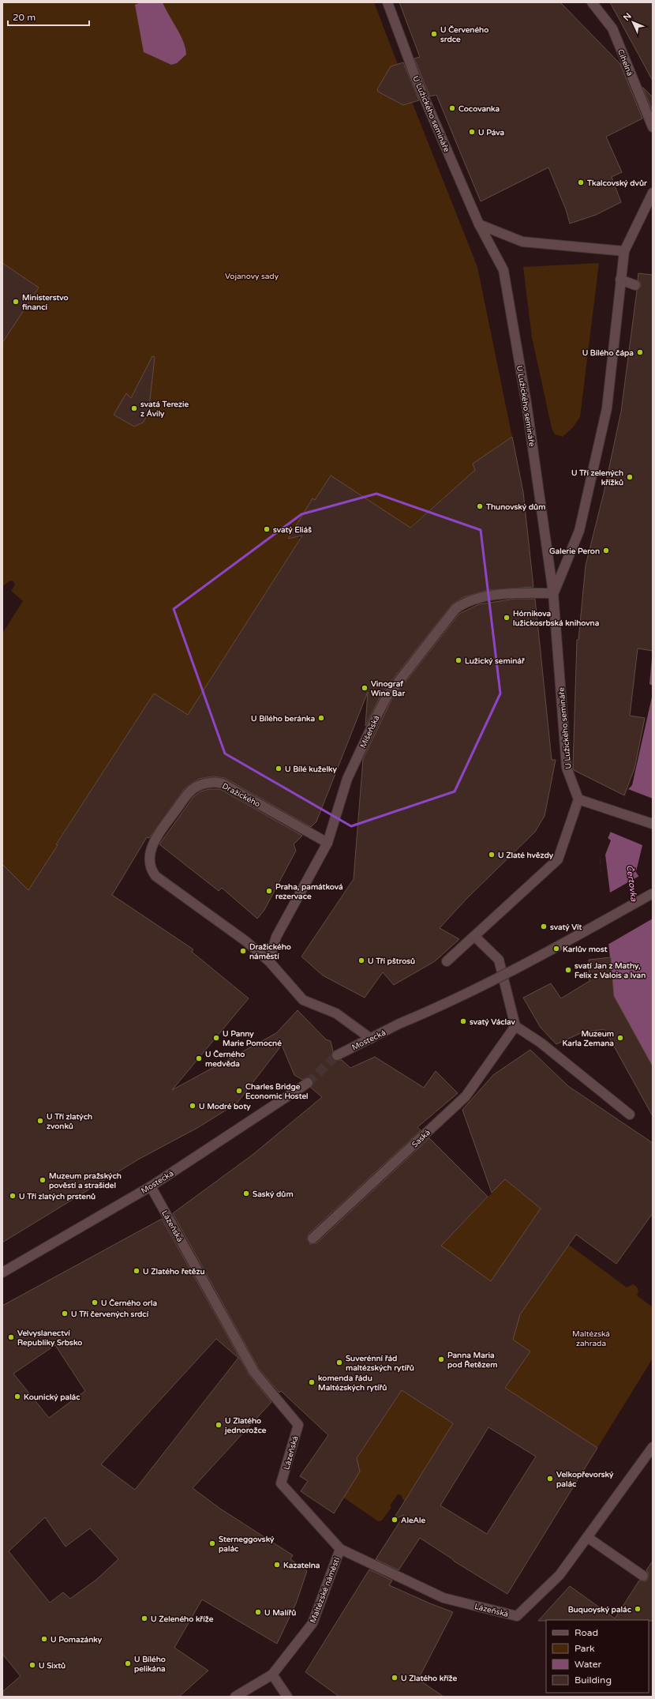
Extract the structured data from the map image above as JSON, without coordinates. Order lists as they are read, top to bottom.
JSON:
{
  "streets": {
    "street": [
      "Cihelná",
      "U Lužického semináře",
      "Míšeňská",
      "Dražického",
      "Mostecká",
      "Saská",
      "Lázeňská",
      "Maltézské náměstí"
    ]
  },
  "crossings": [
    ["U Lužického semináře", "Míšeňská"],
    ["Míšeňská", "Dražického"],
    ["Mostecká", "Lázeňská"],
    ["Lázeňská", "Maltézské náměstí"]
  ],
  "water": ["Čertovka"],
  "parks": ["Vojanovy sady", "Maltézská zahrada"],
  "places": [
    "U Červeného srdce",
    "Cocovanka",
    "U Páva",
    "Tkalcovský dvůr",
    "Ministerstvo financí",
    "U Bílého čápa",
    "svatá Terezie z Ávily",
    "U Tří zelených křížků",
    "Thunovský dům",
    "svatý Eliáš",
    "Galerie Peron",
    "Hórnikova lužickosrbská knihovna",
    "Lužický seminář",
    "Vinograf Wine Bar",
    "U Bílého beránka",
    "U Bílé kuželky",
    "U Zlaté hvězdy",
    "Praha, památková rezervace",
    "svatý Vít",
    "Karlův most",
    "Dražického náměstí",
    "U Tří pštrosů",
    "svatí Jan z Mathy, Felix z Valois a Ivan",
    "svatý Václav",
    "U Panny Marie Pomocné",
    "Muzeum Karla Zemana",
    "U Černého medvěda",
    "Charles Bridge Economic Hostel",
    "U Modré boty",
    "U Tří zlatých zvonků",
    "Muzeum pražských pověstí a strašidel",
    "Saský dům",
    "U Tří zlatých prstenů",
    "U Zlatého řetězu",
    "U Černého orla",
    "U Tří červených srdcí",
    "Velvyslanectví Republiky Srbsko",
    "Panna Maria pod Řetězem",
    "Suverénní řád maltézských rytířů",
    "komenda řádu Maltézských rytířů",
    "Kounický palác",
    "U Zlatého jednorožce",
    "Velkopřevorský palác",
    "AleAle",
    "Sterneggovský palác",
    "Kazatelna",
    "Buquoyský palác",
    "U Malířů",
    "U Zeleného kříže",
    "U Pomazánky",
    "U Bílého pelikána",
    "U Sixtů",
    "U Zlatého kříže"
  ],
  "legend": [
    "Road",
    "Park",
    "Water",
    "Building"
  ],
  "scale_bar": "20 m",
  "north": "top left"
}
